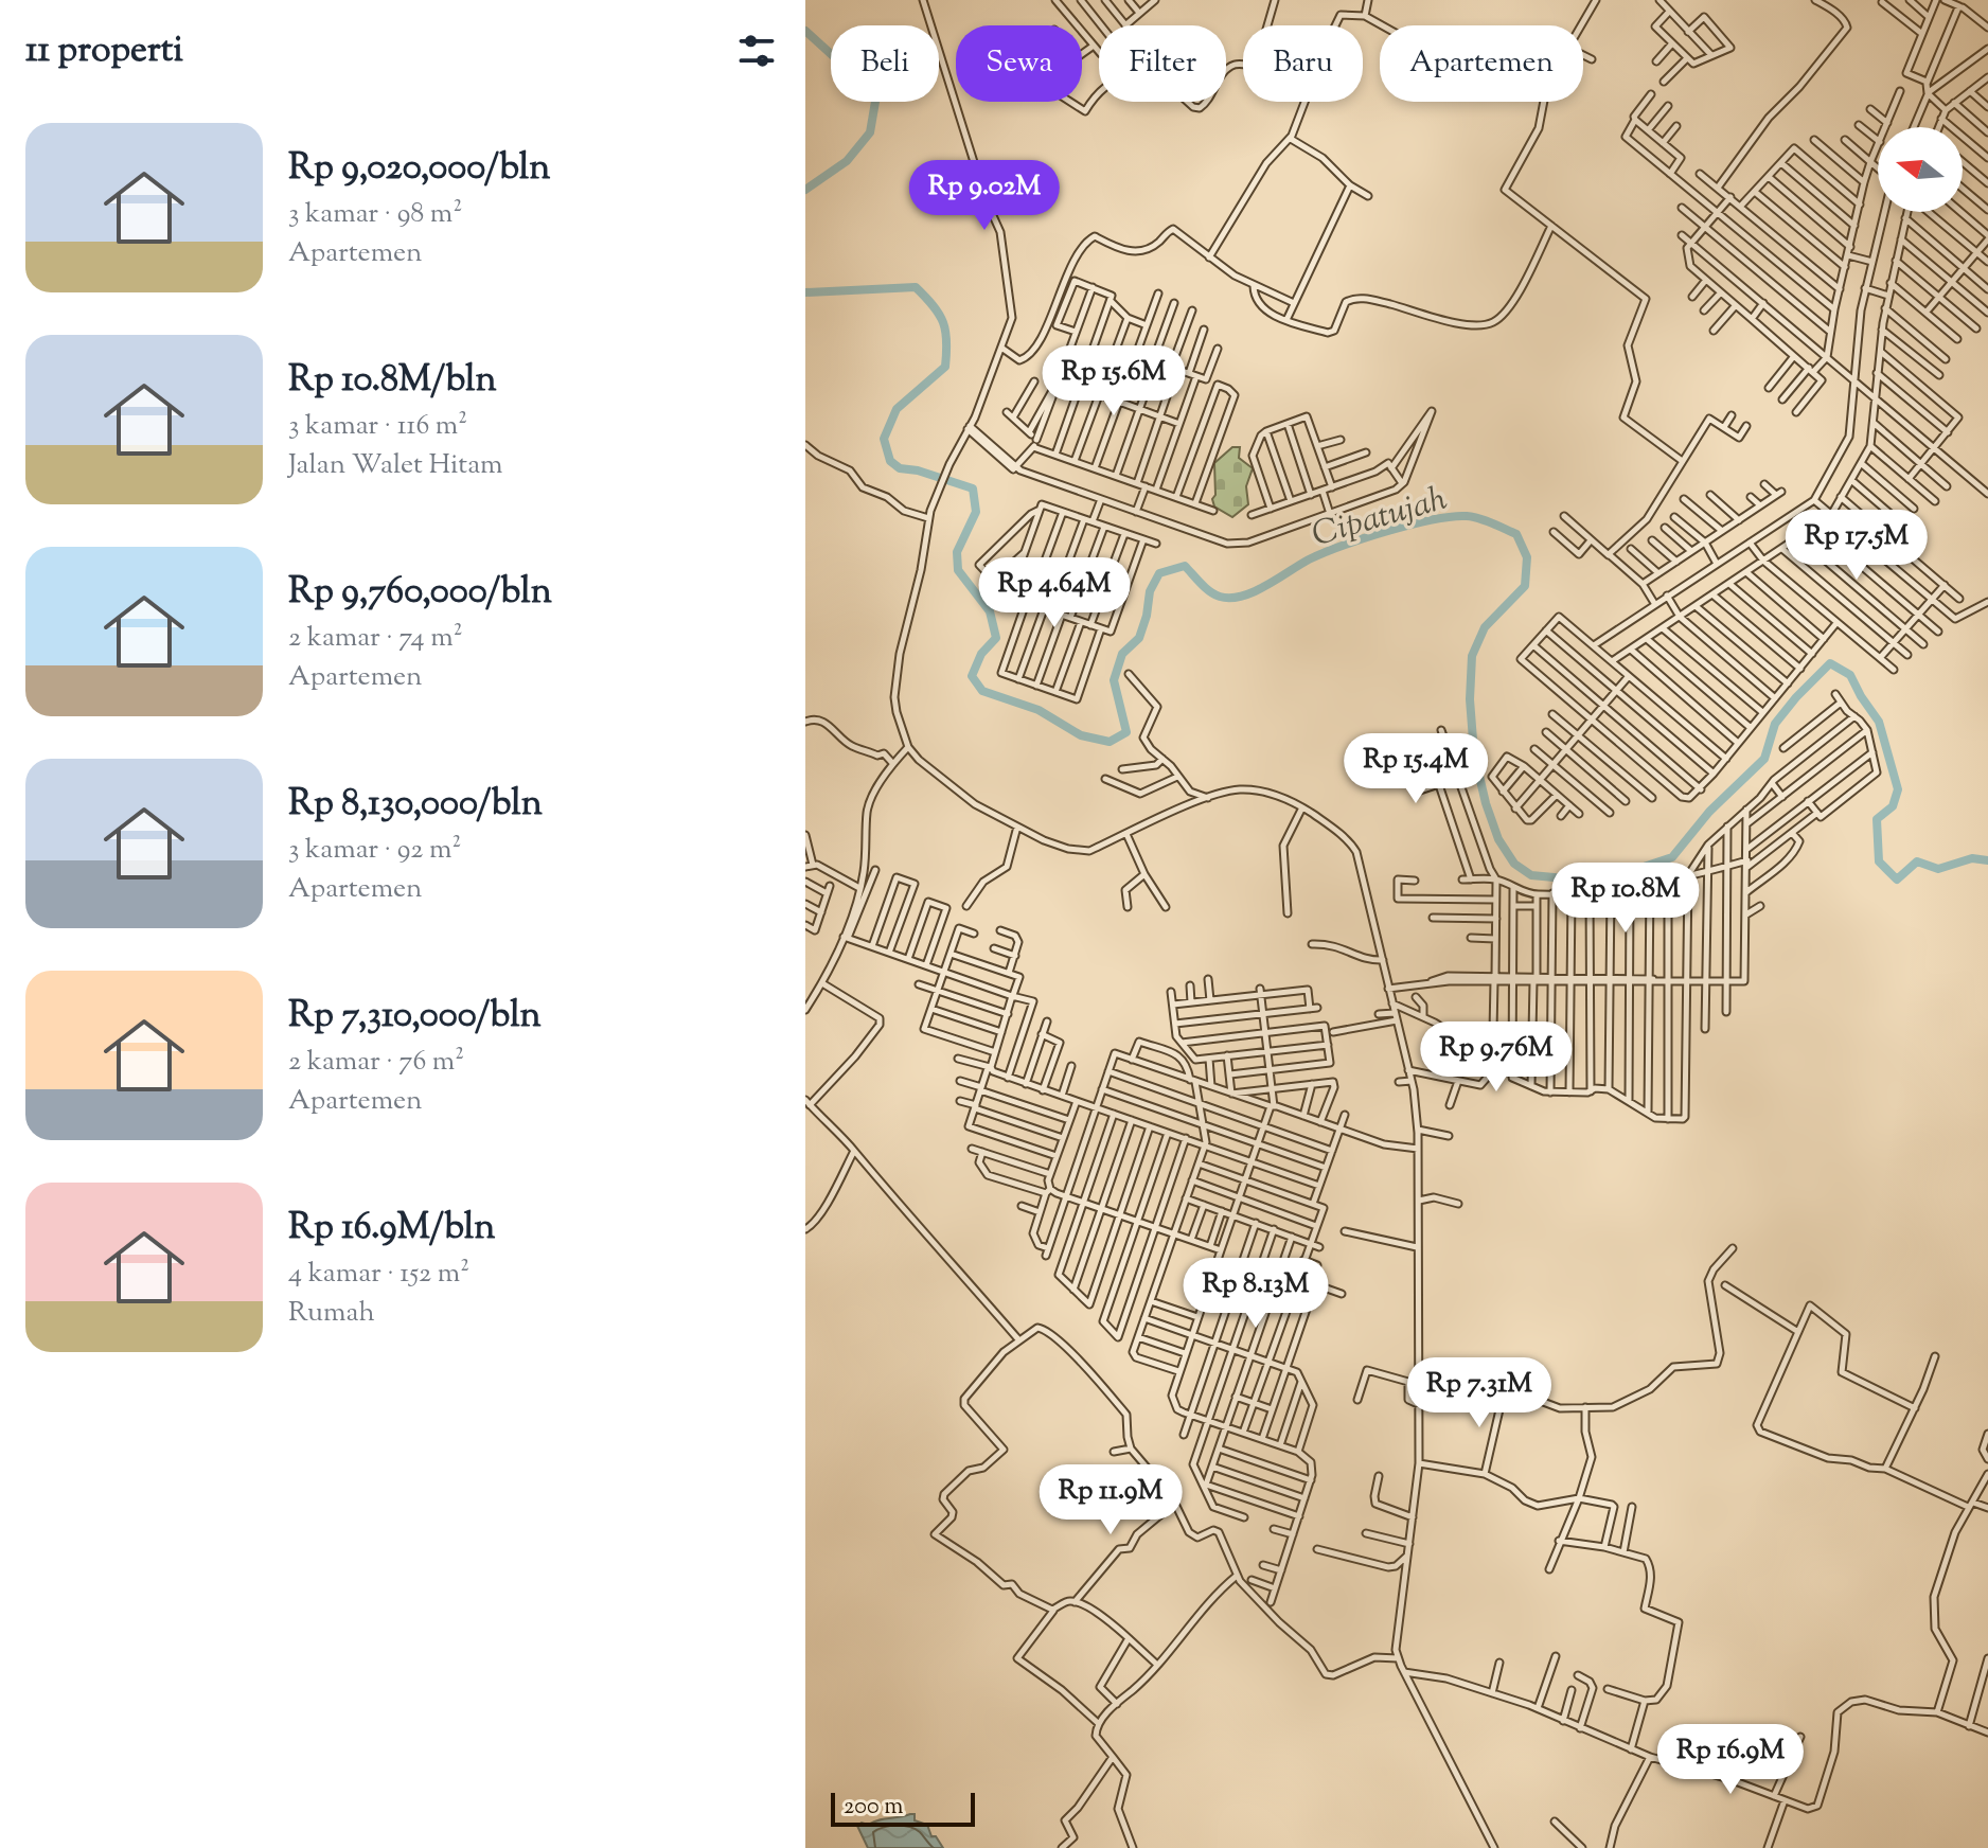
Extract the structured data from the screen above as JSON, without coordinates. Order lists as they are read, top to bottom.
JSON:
{
  "water": ["Cipatujah"],
  "scale_bar": "200 m",
  "north": "left",
  "page": {
    "heading": "11 properti",
    "chip": [
      "Beli",
      "Sewa",
      "Filter",
      "Baru",
      "Apartemen"
    ],
    "list": [
      {
        "name": "Rp 9,020,000/bln",
        "note": "3 kamar · 98 m² · Apartemen"
      },
      {
        "name": "Rp 10.8M/bln",
        "note": "3 kamar · 116 m² · Jalan Walet Hitam"
      },
      {
        "name": "Rp 9,760,000/bln",
        "note": "2 kamar · 74 m² · Apartemen"
      },
      {
        "name": "Rp 8,130,000/bln",
        "note": "3 kamar · 92 m² · Apartemen"
      },
      {
        "name": "Rp 7,310,000/bln",
        "note": "2 kamar · 76 m² · Apartemen"
      },
      {
        "name": "Rp 16.9M/bln",
        "note": "4 kamar · 152 m² · Rumah"
      }
    ],
    "price": [
      "Rp 9.02M",
      "Rp 15.6M",
      "Rp 17.5M",
      "Rp 4.64M",
      "Rp 15.4M",
      "Rp 10.8M",
      "Rp 9.76M",
      "Rp 8.13M",
      "Rp 7.31M",
      "Rp 11.9M",
      "Rp 16.9M"
    ],
    "scale": "200 m"
  }
}
